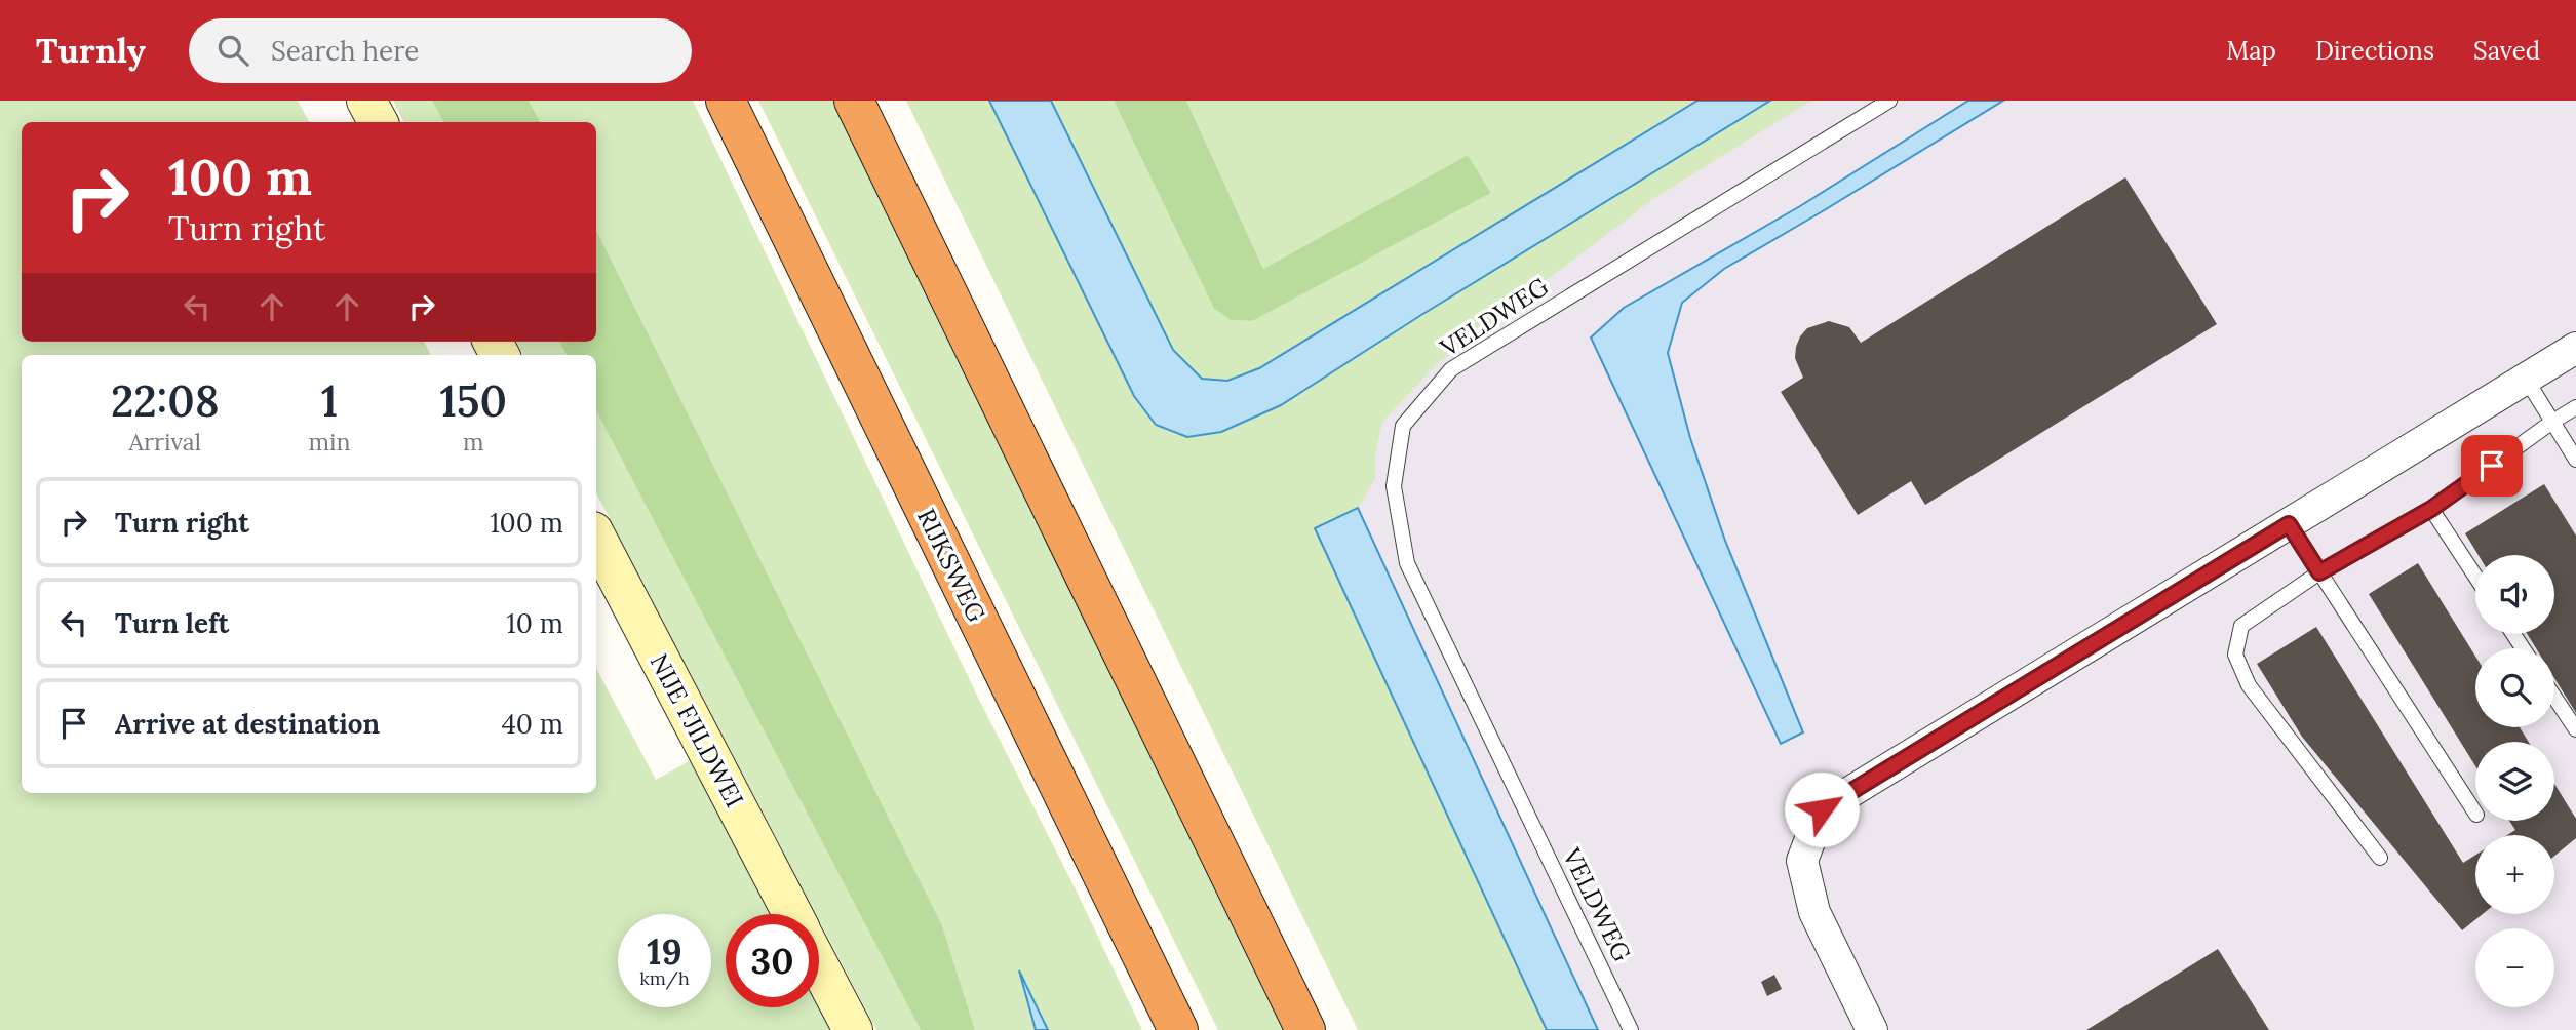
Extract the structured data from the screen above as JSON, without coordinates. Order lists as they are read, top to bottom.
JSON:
{
  "streets": {
    "highway": ["RIJKSWEG"],
    "main road": ["NIJE FJILDWEI"],
    "lane": ["VELDWEG"]
  },
  "page": {
    "header": "Turnly",
    "search": "Search here",
    "nav": ["Map", "Directions", "Saved"],
    "turn": ["100 m", "Turn right"],
    "eta": [
      "22:08",
      "Arrival",
      "1",
      "min",
      "150",
      "m"
    ],
    "list": [
      {
        "name": "Turn right",
        "value": "100 m"
      },
      {
        "name": "Turn left",
        "value": "10 m"
      },
      {
        "name": "Arrive at destination",
        "value": "40 m"
      }
    ],
    "map_buttons": ["+", "−"],
    "speed": "19 km/h",
    "limit": "30"
  }
}
